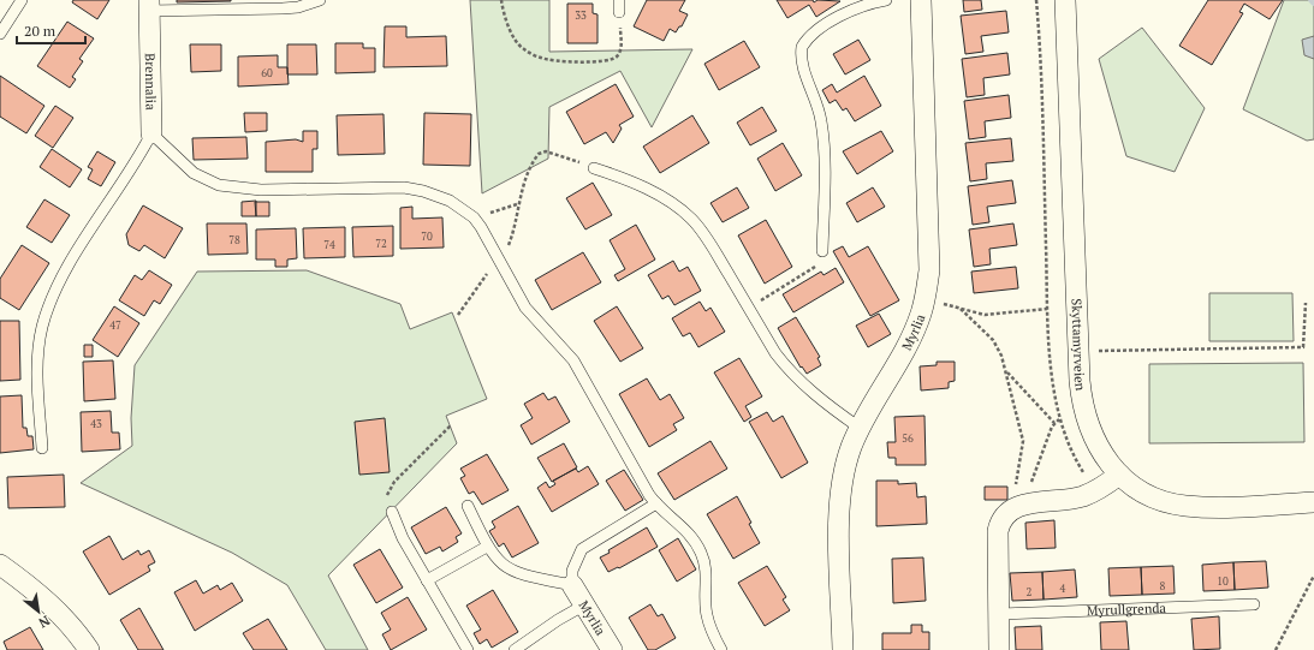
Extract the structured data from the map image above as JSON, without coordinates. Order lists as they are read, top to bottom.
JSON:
{
  "streets": {
    "street": ["Brennalia", "Myrlia", "Skyttamyrveien"],
    "lane": ["Myrullgrenda"]
  },
  "house_numbers": [
    "33",
    "60",
    "70",
    "78",
    "72",
    "74",
    "47",
    "43",
    "56",
    "10",
    "8",
    "4",
    "2"
  ],
  "scale_bar": "20 m",
  "north": "bottom right"
}
